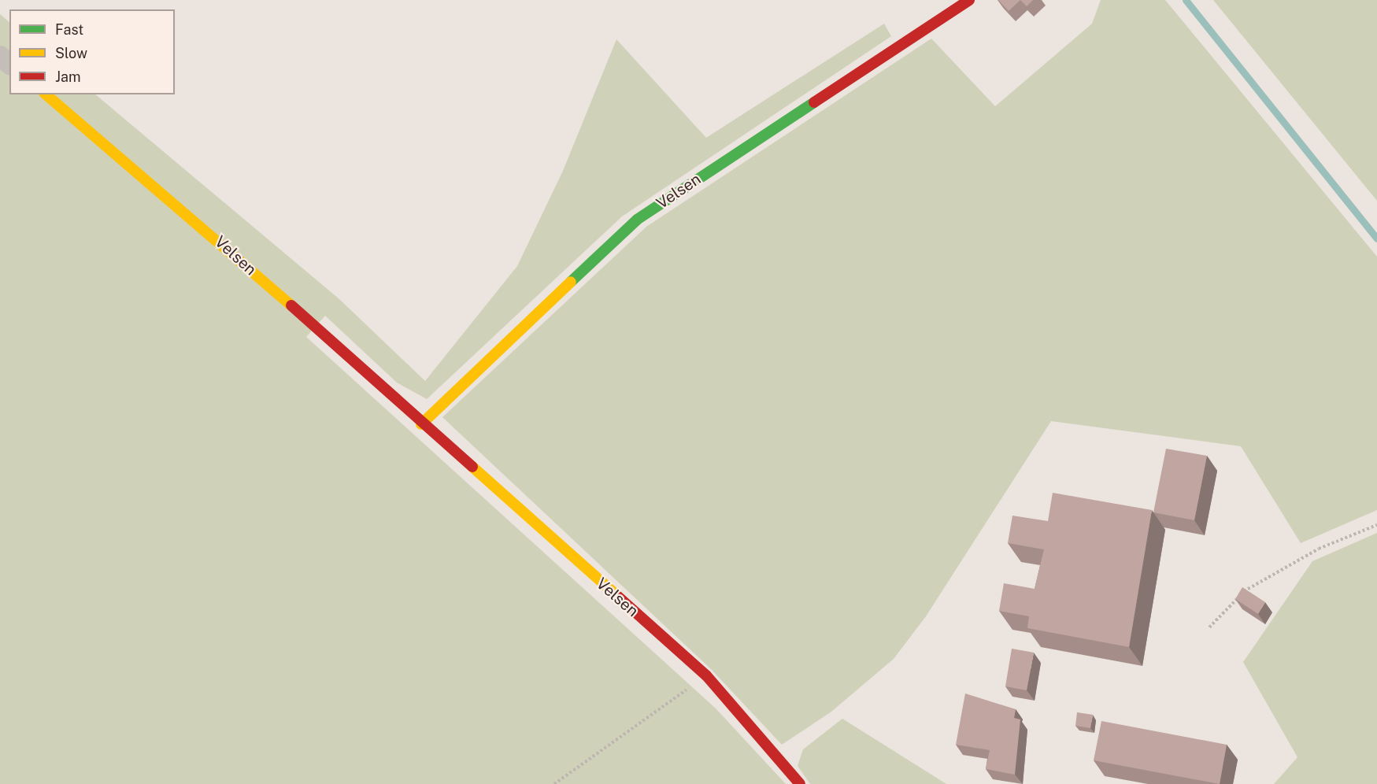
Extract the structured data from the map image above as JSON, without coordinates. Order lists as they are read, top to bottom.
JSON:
{
  "streets": {
    "street": ["Velsen"]
  },
  "legend": ["Fast", "Slow", "Jam"]
}
